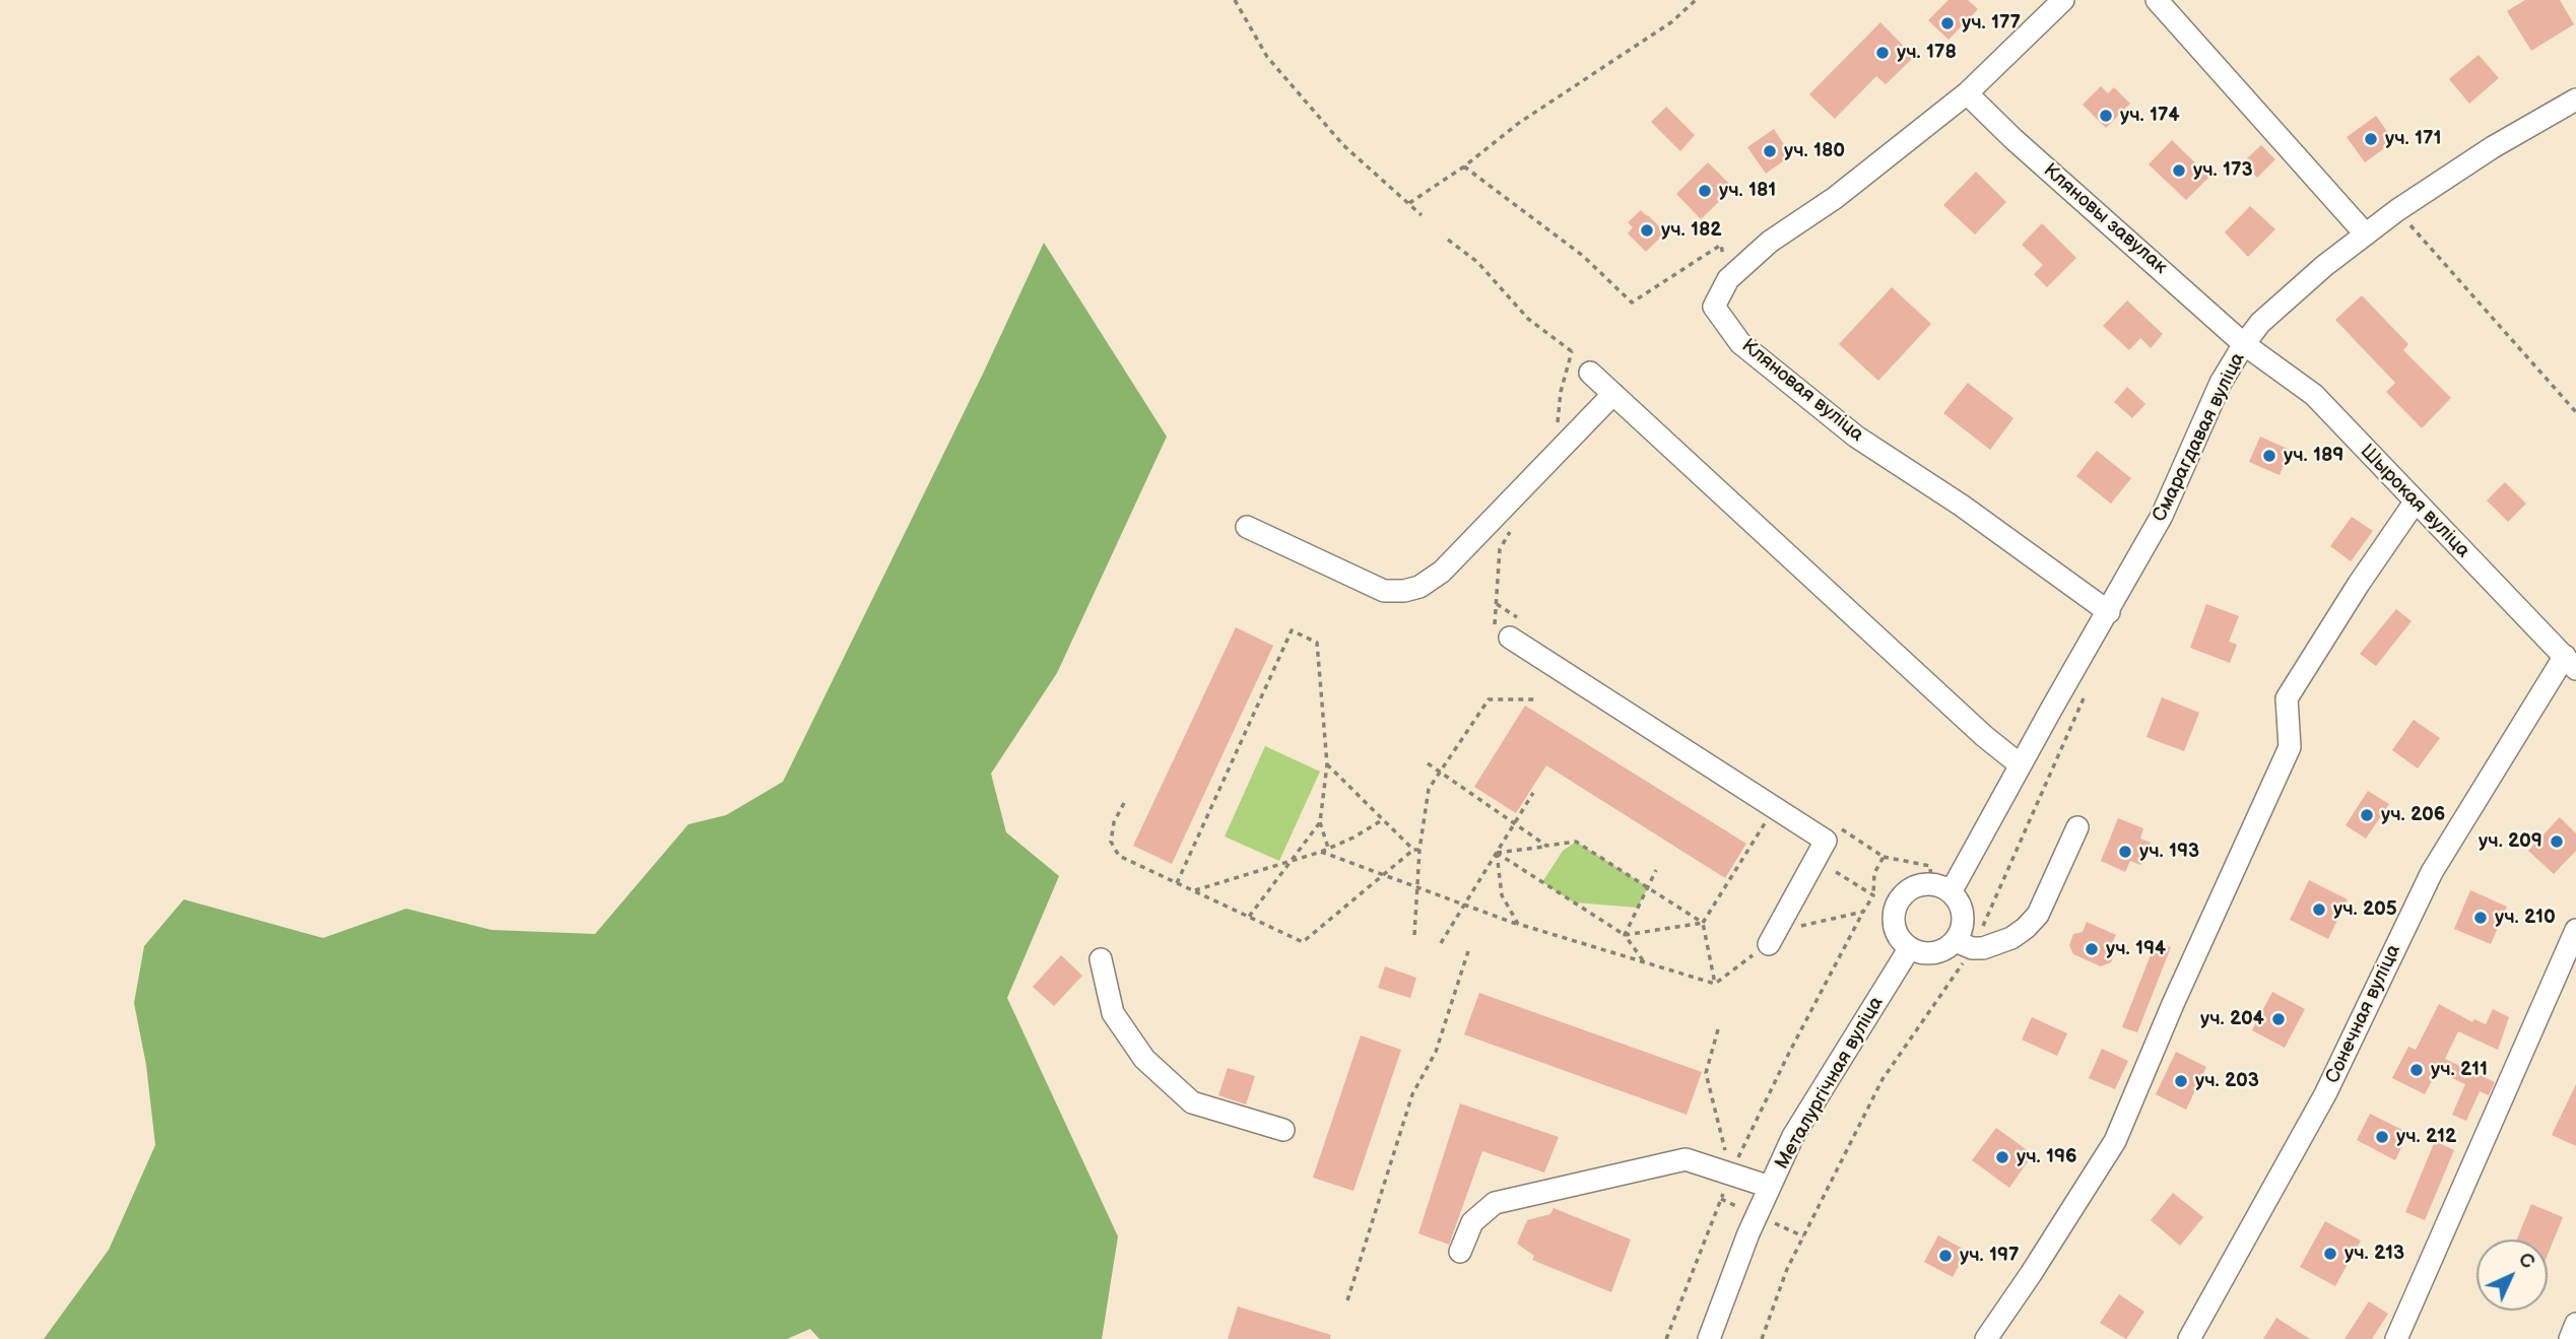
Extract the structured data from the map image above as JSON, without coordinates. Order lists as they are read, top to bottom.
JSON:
{
  "streets": {
    "street": [
      "Кляновы завулак",
      "Кляновая вуліца",
      "Смарагдавая вуліца",
      "Шырокая вуліца",
      "Сонечная вуліца",
      "Металургічная вуліца"
    ]
  },
  "crossings": [
    ["Кляновы завулак", "Кляновая вуліца"],
    ["Кляновы завулак", "Смарагдавая вуліца"],
    ["Кляновы завулак", "Шырокая вуліца"],
    ["Кляновая вуліца", "Смарагдавая вуліца"],
    ["Смарагдавая вуліца", "Шырокая вуліца"],
    ["Смарагдавая вуліца", "Металургічная вуліца"],
    ["Шырокая вуліца", "Сонечная вуліца"]
  ],
  "places": [
    "уч. 177",
    "уч. 178",
    "уч. 174",
    "уч. 171",
    "уч. 180",
    "уч. 173",
    "уч. 181",
    "уч. 182",
    "уч. 189",
    "уч. 206",
    "уч. 209",
    "уч. 193",
    "уч. 205",
    "уч. 210",
    "уч. 194",
    "уч. 204",
    "уч. 211",
    "уч. 203",
    "уч. 212",
    "уч. 196",
    "уч. 213",
    "уч. 197"
  ],
  "north": "top right"
}
